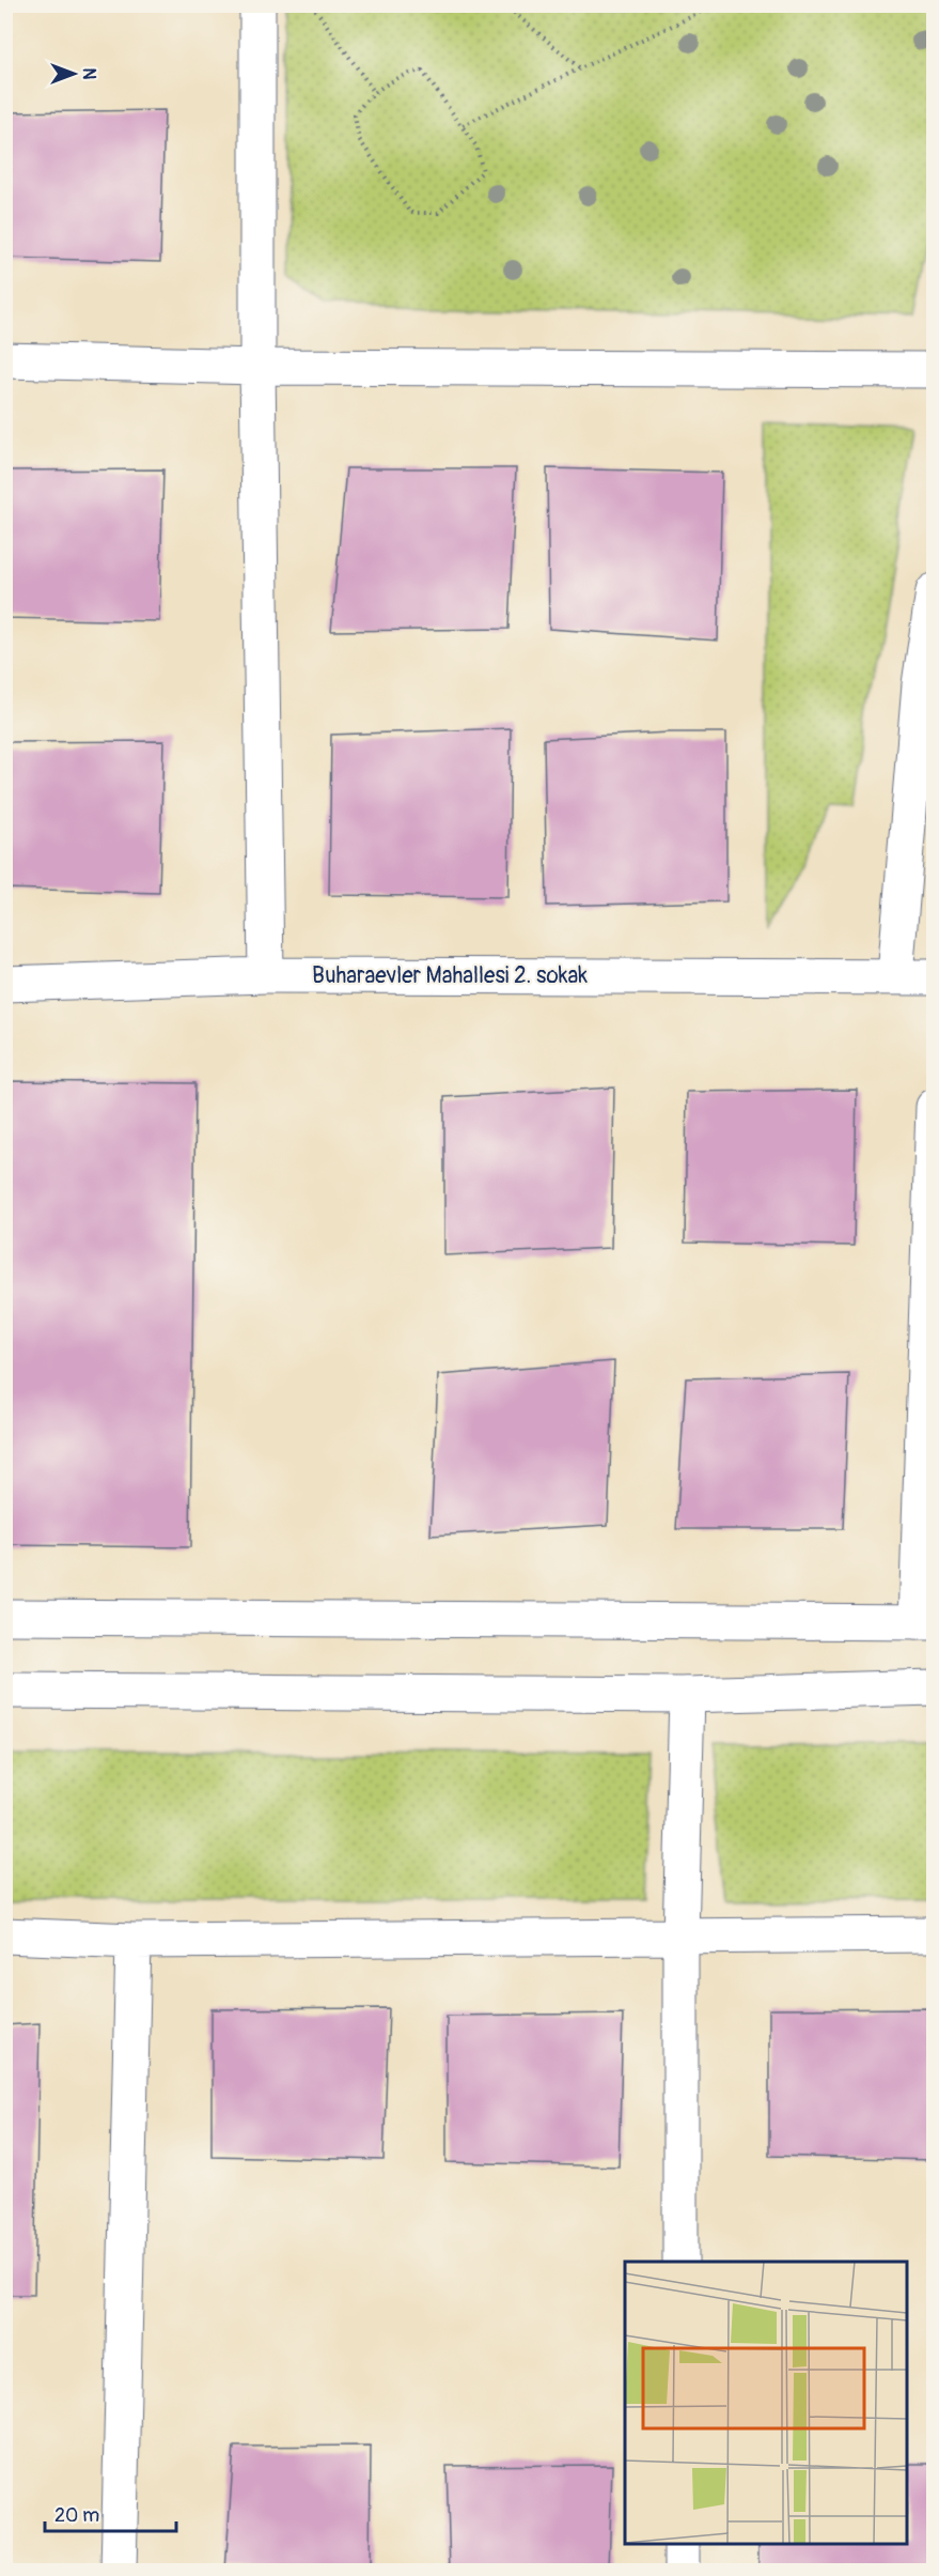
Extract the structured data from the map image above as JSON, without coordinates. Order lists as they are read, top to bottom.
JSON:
{
  "streets": {
    "street": ["Buharaevler Mahallesi 2. sokak"]
  },
  "scale_bar": "20 m",
  "north": "right"
}
